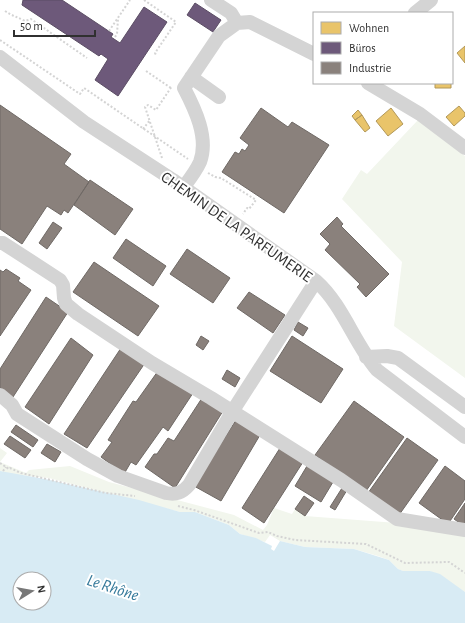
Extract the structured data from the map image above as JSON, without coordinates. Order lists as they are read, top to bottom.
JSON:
{
  "streets": {
    "street": ["CHEMIN DE LA PARFUMERIE"]
  },
  "water": ["Le Rhône"],
  "legend": ["Wohnen", "Büros", "Industrie"],
  "scale_bar": "50 m",
  "north": "right"
}
